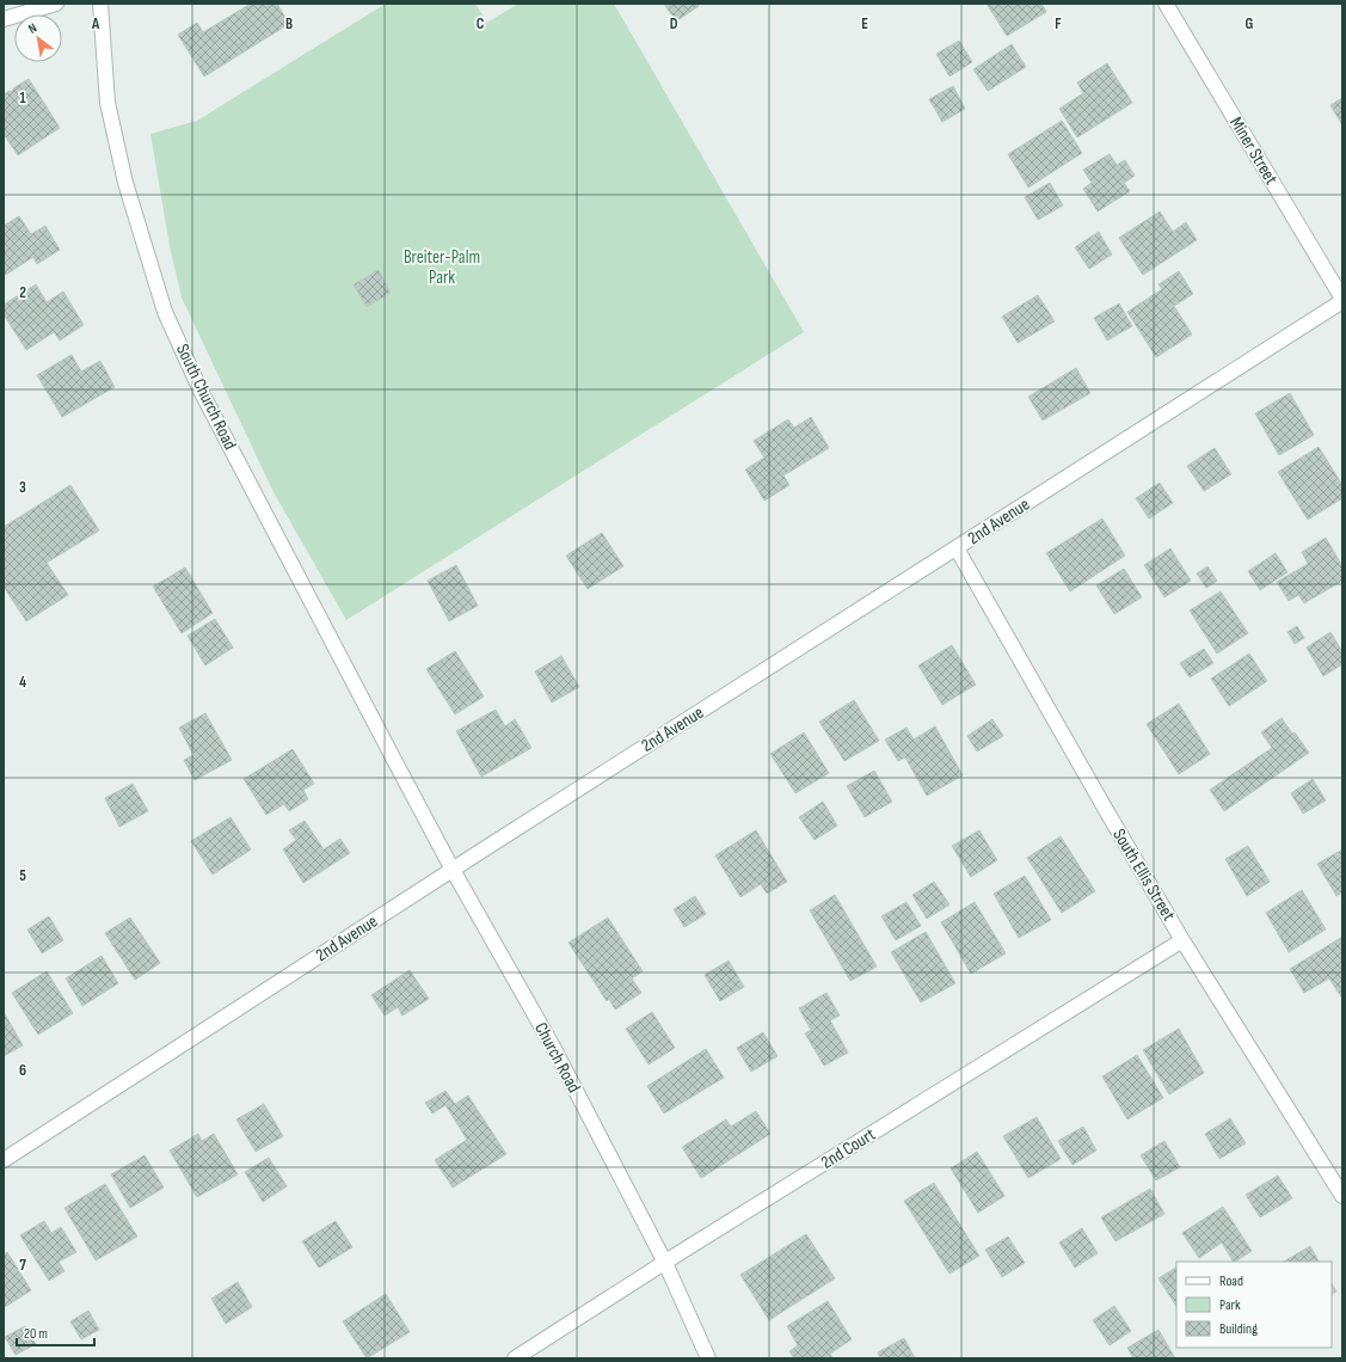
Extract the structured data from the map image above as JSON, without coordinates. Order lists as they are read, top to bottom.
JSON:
{
  "streets": {
    "street": [
      "Miner Street",
      "South Church Road",
      "2nd Avenue",
      "South Ellis Street",
      "Church Road",
      "2nd Court"
    ]
  },
  "crossings": [
    ["Miner Street", "2nd Avenue"],
    ["South Church Road", "Church Road"],
    ["2nd Avenue", "South Ellis Street"],
    ["2nd Avenue", "Church Road"],
    ["South Ellis Street", "2nd Court"],
    ["Church Road", "2nd Court"]
  ],
  "parks": ["Breiter-Palm Park"],
  "legend": ["Road", "Park", "Building"],
  "scale_bar": "20 m",
  "north": "top left",
  "grid": {
    "columns": [
      "A",
      "B",
      "C",
      "D",
      "E",
      "F",
      "G"
    ],
    "rows": [
      "1",
      "2",
      "3",
      "4",
      "5",
      "6",
      "7"
    ]
  }
}
